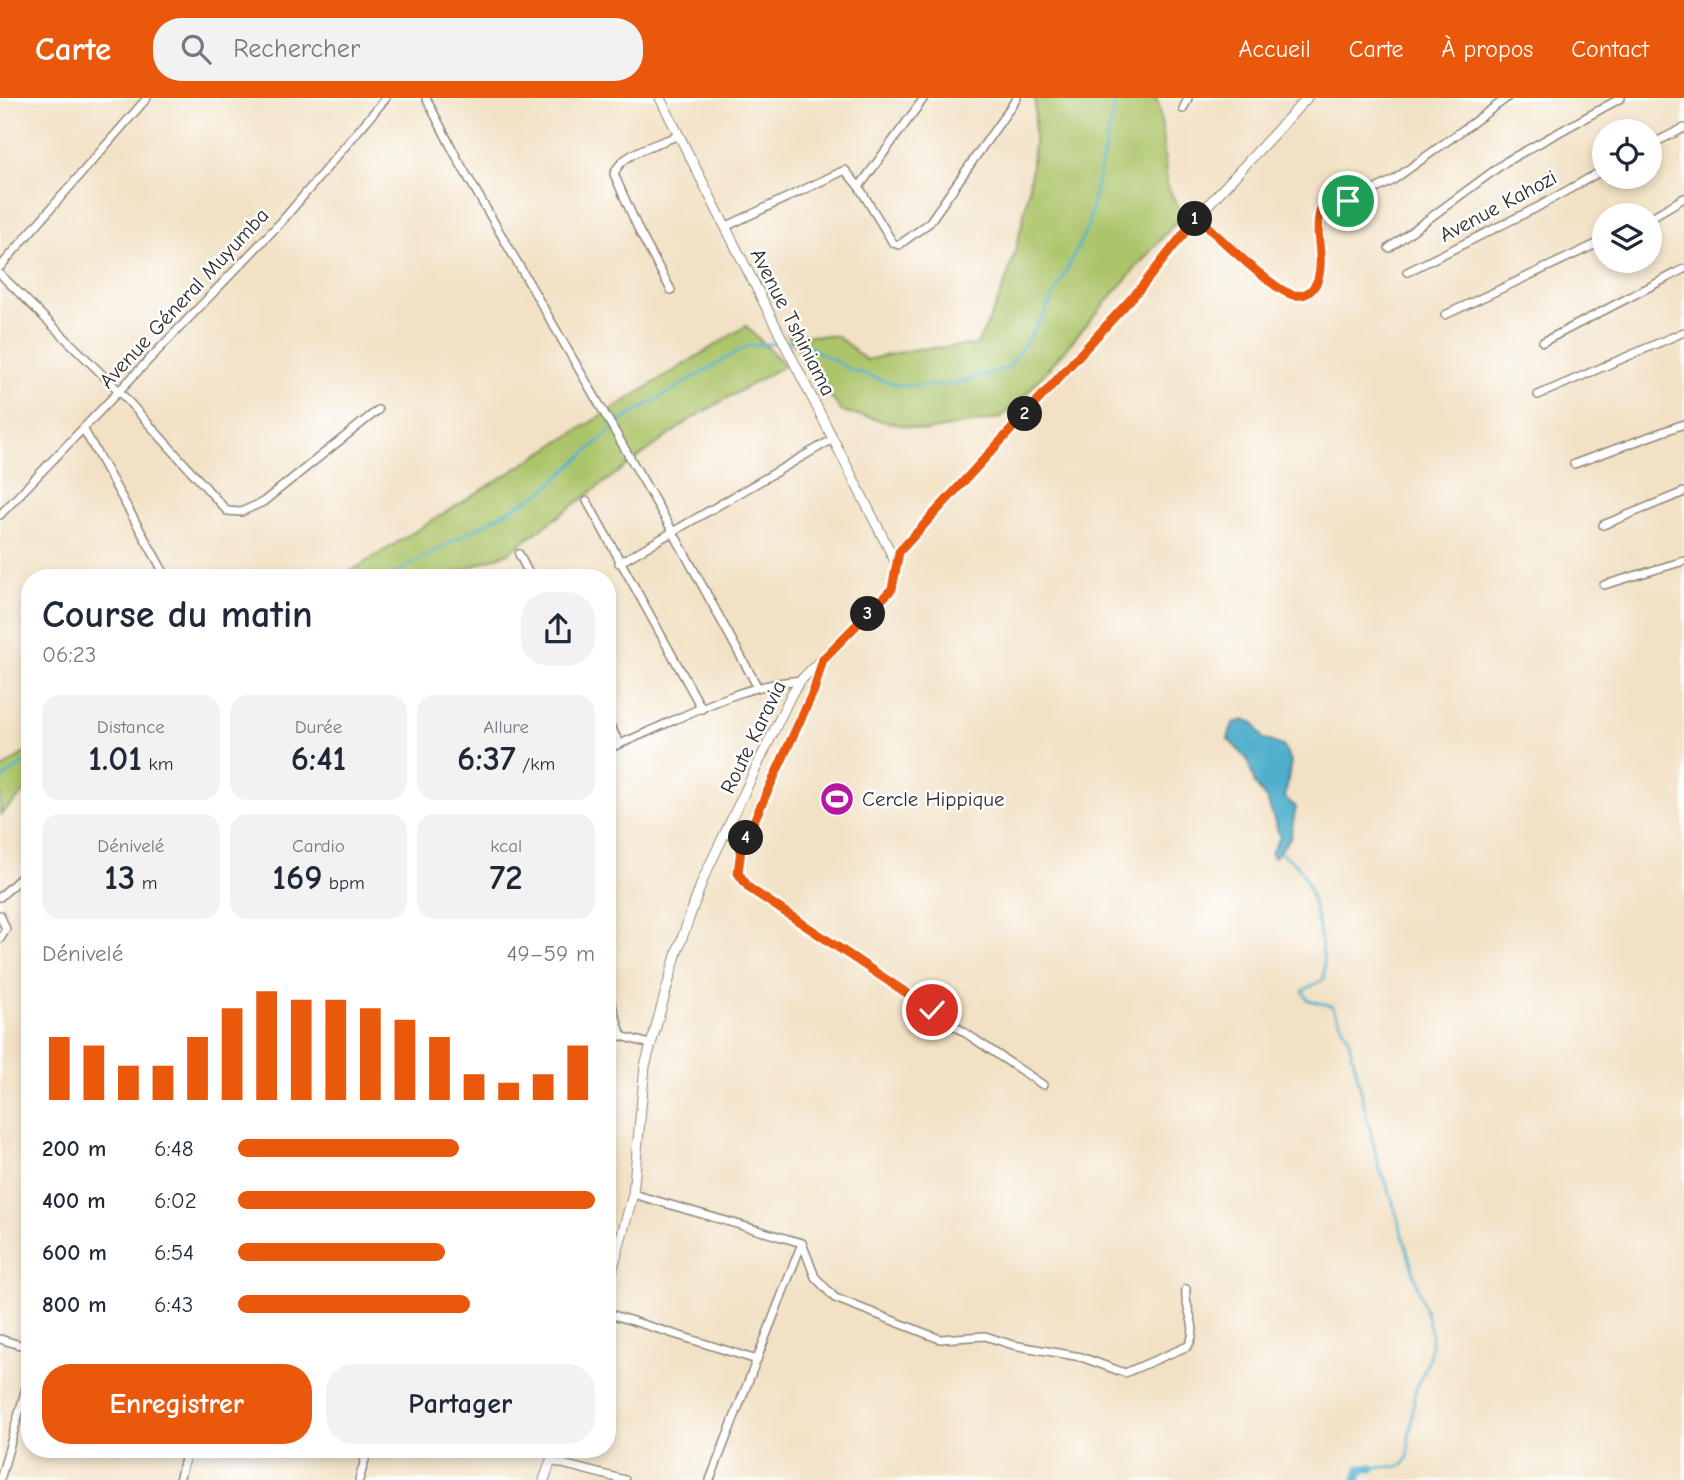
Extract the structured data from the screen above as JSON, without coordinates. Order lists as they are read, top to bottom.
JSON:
{
  "streets": {
    "street": [
      "Avenue Kahozi",
      "Avenue Géneral Muyumba",
      "Avenue Tshiniama",
      "Route Karavia"
    ]
  },
  "crossings": [
    ["Avenue Tshiniama", "Route Karavia"]
  ],
  "places": {
    "sports": ["Cercle Hippique"]
  },
  "page": {
    "header": "Carte",
    "search": "Rechercher",
    "nav": [
      "Accueil",
      "Carte",
      "À propos",
      "Contact"
    ],
    "pins": [
      "1",
      "2",
      "3",
      "4"
    ],
    "heading": ["Course du matin", "06:23"],
    "stats": [
      ["Distance", "1.01 km"],
      ["Durée", "6:41"],
      ["Allure", "6:37 /km"],
      ["Dénivelé", "13 m"],
      ["Cardio", "169 bpm"],
      ["kcal", "72"]
    ],
    "chart": ["Dénivelé", "49–59 m"],
    "list": [
      {
        "name": "200 m",
        "note": "6:48"
      },
      {
        "name": "400 m",
        "note": "6:02"
      },
      {
        "name": "600 m",
        "note": "6:54"
      },
      {
        "name": "800 m",
        "note": "6:43"
      }
    ],
    "buttons": ["Enregistrer", "Partager"]
  }
}
